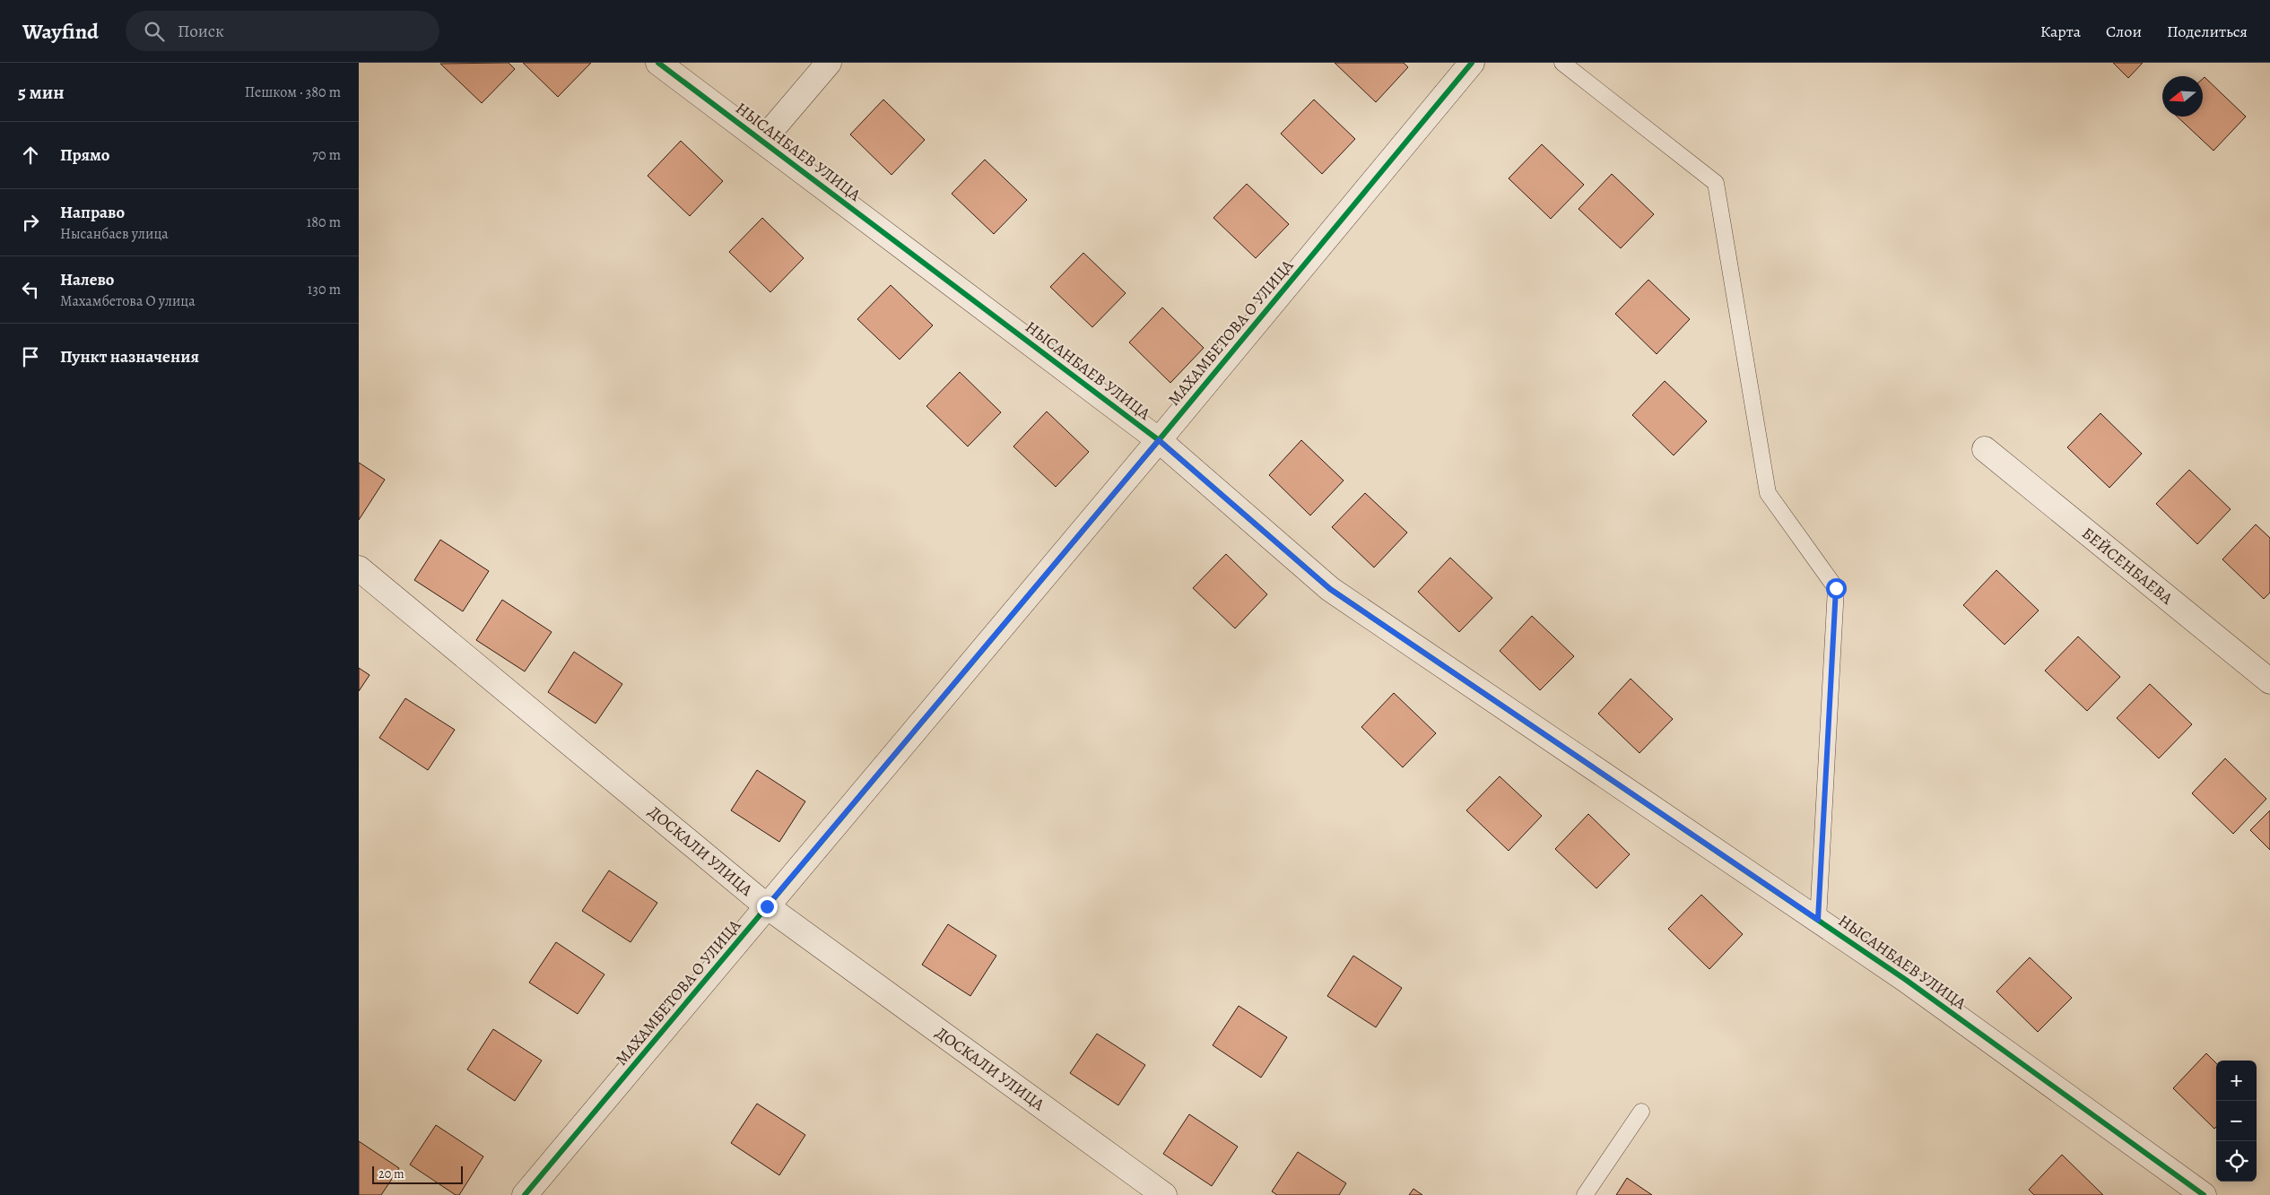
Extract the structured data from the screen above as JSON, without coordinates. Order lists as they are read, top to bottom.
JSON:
{
  "streets": {
    "street": [
      "НЫСАНБАЕВ УЛИЦА",
      "МАХАМБЕТОВА О УЛИЦА",
      "БЕЙСЕНБАЕВА",
      "ДОСКАЛИ УЛИЦА"
    ]
  },
  "crossings": [
    ["НЫСАНБАЕВ УЛИЦА", "МАХАМБЕТОВА О УЛИЦА"],
    ["МАХАМБЕТОВА О УЛИЦА", "ДОСКАЛИ УЛИЦА"]
  ],
  "scale_bar": "20 m",
  "north": "left",
  "page": {
    "header": "Wayfind",
    "search": "Поиск",
    "nav": ["Карта", "Слои", "Поделиться"],
    "heading": ["5 мин", "Пешком · 380 m"],
    "list": [
      ["Прямо", "70 m"],
      ["Направо", "Нысанбаев улица", "180 m"],
      ["Налево", "Махамбетова О улица", "130 m"],
      "Пункт назначения"
    ],
    "map_buttons": ["+", "−"],
    "scale": "20 m"
  }
}
